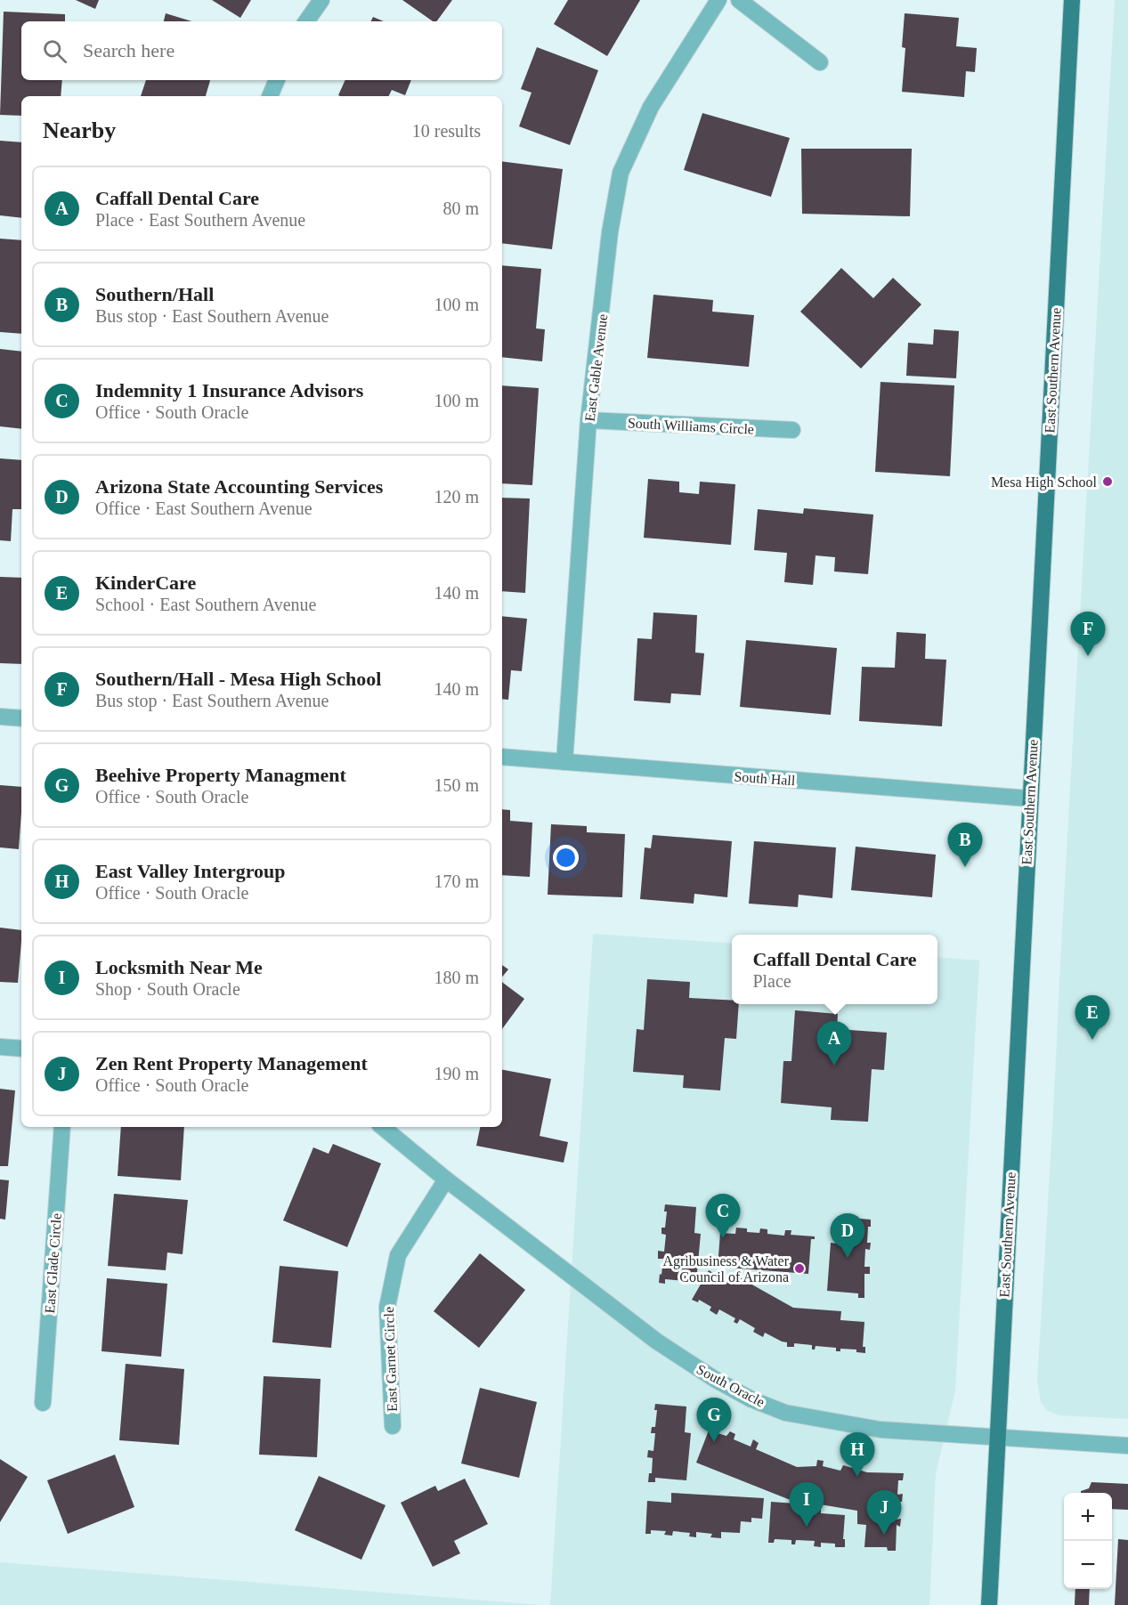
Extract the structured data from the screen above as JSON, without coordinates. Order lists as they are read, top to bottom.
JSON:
{
  "streets": {
    "main road": ["East Southern Avenue"],
    "street": [
      "East Gable Avenue",
      "South Williams Circle",
      "South Hall",
      "East Glade Circle",
      "East Garnet Circle",
      "South Oracle"
    ]
  },
  "crossings": [
    ["East Gable Avenue", "South Williams Circle"],
    ["East Gable Avenue", "South Hall"],
    ["East Southern Avenue", "South Hall"],
    ["East Southern Avenue", "South Oracle"],
    ["East Garnet Circle", "South Oracle"]
  ],
  "places": ["Mesa High School", "Agribusiness & Water Council of Arizona"],
  "page": {
    "search": "Search here",
    "heading": ["Nearby", "10 results"],
    "list": [
      {
        "mark": "A",
        "name": "Caffall Dental Care",
        "note": "Place · East Southern Avenue",
        "value": "80 m"
      },
      {
        "mark": "B",
        "name": "Southern/Hall",
        "note": "Bus stop · East Southern Avenue",
        "value": "100 m"
      },
      {
        "mark": "C",
        "name": "Indemnity 1 Insurance Advisors",
        "note": "Office · South Oracle",
        "value": "100 m"
      },
      {
        "mark": "D",
        "name": "Arizona State Accounting Services",
        "note": "Office · East Southern Avenue",
        "value": "120 m"
      },
      {
        "mark": "E",
        "name": "KinderCare",
        "note": "School · East Southern Avenue",
        "value": "140 m"
      },
      {
        "mark": "F",
        "name": "Southern/Hall - Mesa High School",
        "note": "Bus stop · East Southern Avenue",
        "value": "140 m"
      },
      {
        "mark": "G",
        "name": "Beehive Property Managment",
        "note": "Office · South Oracle",
        "value": "150 m"
      },
      {
        "mark": "H",
        "name": "East Valley Intergroup",
        "note": "Office · South Oracle",
        "value": "170 m"
      },
      {
        "mark": "I",
        "name": "Locksmith Near Me",
        "note": "Shop · South Oracle",
        "value": "180 m"
      },
      {
        "mark": "J",
        "name": "Zen Rent Property Management",
        "note": "Office · South Oracle",
        "value": "190 m"
      }
    ],
    "pins": [
      "F",
      "B",
      "E",
      "A",
      "C",
      "D",
      "G",
      "H",
      "I",
      "J"
    ],
    "popup": ["Caffall Dental Care", "Place"],
    "map_buttons": ["+", "−"]
  }
}
